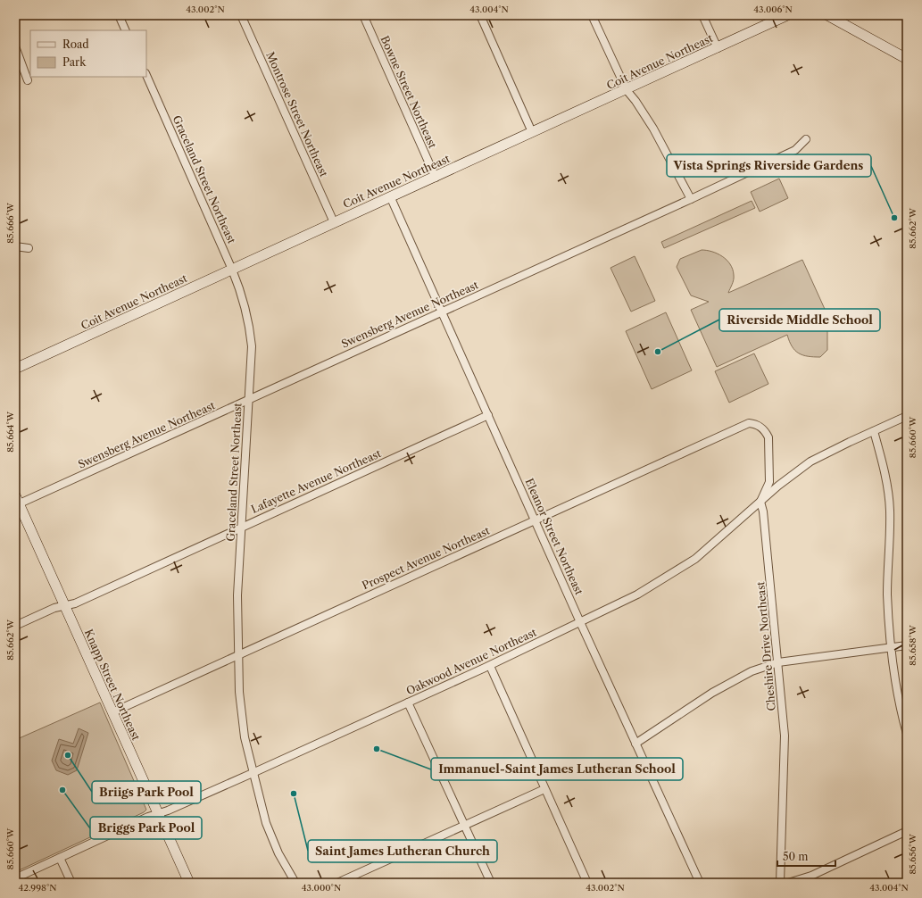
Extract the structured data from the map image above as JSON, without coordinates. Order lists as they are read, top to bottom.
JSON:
{
  "streets": {
    "street": [
      "Coit Avenue Northeast",
      "Bowne Street Northeast",
      "Montrose Street Northeast",
      "Graceland Street Northeast",
      "Swensberg Avenue Northeast",
      "Lafayette Avenue Northeast",
      "Eleanor Street Northeast",
      "Prospect Avenue Northeast",
      "Cheshire Drive Northeast",
      "Oakwood Avenue Northeast",
      "Knapp Street Northeast"
    ]
  },
  "crossings": [
    ["Coit Avenue Northeast", "Bowne Street Northeast"],
    ["Coit Avenue Northeast", "Montrose Street Northeast"],
    ["Coit Avenue Northeast", "Graceland Street Northeast"],
    ["Coit Avenue Northeast", "Eleanor Street Northeast"],
    ["Graceland Street Northeast", "Swensberg Avenue Northeast"],
    ["Graceland Street Northeast", "Lafayette Avenue Northeast"],
    ["Graceland Street Northeast", "Prospect Avenue Northeast"],
    ["Graceland Street Northeast", "Oakwood Avenue Northeast"],
    ["Swensberg Avenue Northeast", "Eleanor Street Northeast"],
    ["Swensberg Avenue Northeast", "Knapp Street Northeast"],
    ["Lafayette Avenue Northeast", "Eleanor Street Northeast"],
    ["Lafayette Avenue Northeast", "Knapp Street Northeast"],
    ["Eleanor Street Northeast", "Prospect Avenue Northeast"],
    ["Eleanor Street Northeast", "Oakwood Avenue Northeast"],
    ["Prospect Avenue Northeast", "Cheshire Drive Northeast"],
    ["Prospect Avenue Northeast", "Oakwood Avenue Northeast"],
    ["Prospect Avenue Northeast", "Knapp Street Northeast"],
    ["Cheshire Drive Northeast", "Oakwood Avenue Northeast"],
    ["Oakwood Avenue Northeast", "Knapp Street Northeast"]
  ],
  "places": [
    "Vista Springs Riverside Gardens",
    "Riverside Middle School",
    "Immanuel-Saint James Lutheran School",
    "Briigs Park Pool",
    "Briggs Park Pool",
    "Saint James Lutheran Church"
  ],
  "legend": ["Road", "Park"],
  "scale_bar": "50 m",
  "coordinates": [
    "43.002°N",
    "43.004°N",
    "43.006°N",
    "85.666°W",
    "85.662°W",
    "85.664°W",
    "85.660°W",
    "85.658°W",
    "85.656°W",
    "42.998°N",
    "43.000°N"
  ]
}
